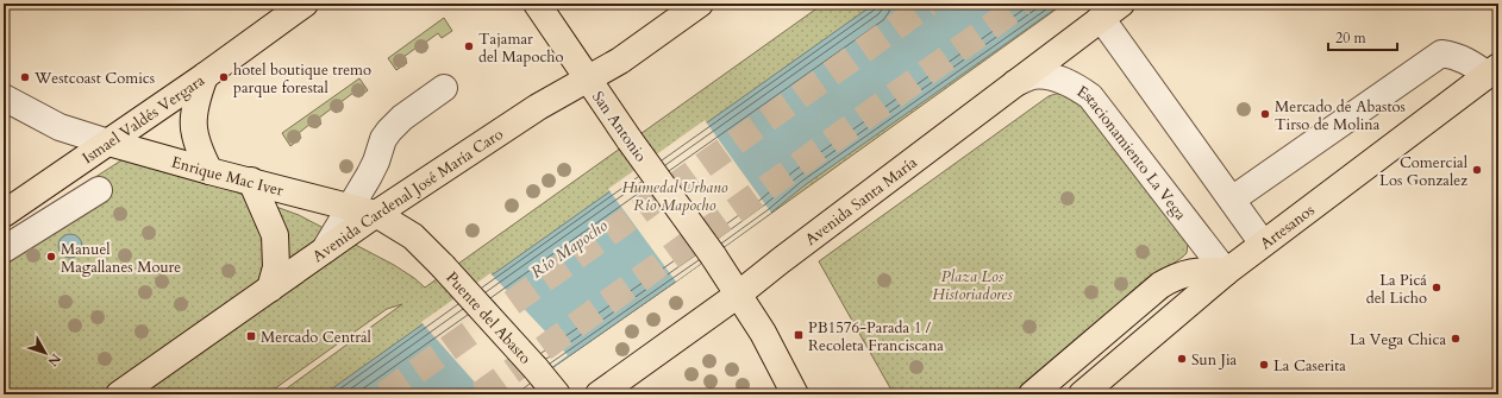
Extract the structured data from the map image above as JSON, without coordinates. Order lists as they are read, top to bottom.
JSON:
{
  "streets": {
    "main road": [
      "Ismael Valdés Vergara",
      "San Antonio",
      "Enrique Mac Iver",
      "Avenida Cardenal José María Caro",
      "Avenida Santa María",
      "Artesanos",
      "Puente del Abasto"
    ],
    "street": ["Estacionamiento La Vega"]
  },
  "crossings": [
    ["Ismael Valdés Vergara", "Enrique Mac Iver"],
    ["San Antonio", "Avenida Cardenal José María Caro"],
    ["San Antonio", "Avenida Santa María"],
    ["Estacionamiento La Vega", "Avenida Santa María"],
    ["Estacionamiento La Vega", "Artesanos"],
    ["Enrique Mac Iver", "Avenida Cardenal José María Caro"],
    ["Enrique Mac Iver", "Puente del Abasto"]
  ],
  "water": ["Río Mapocho"],
  "parks": ["Humedal Urbano Río Mapocho", "Plaza Los Historiadores"],
  "places": {
    "other": [
      "Tajamar del Mapocho",
      "Westcoast Comics",
      "hotel boutique tremo parque forestal",
      "Mercado de Abastos Tirso de Molina",
      "Comercial Los Gonzalez",
      "Manuel Magallanes Moure",
      "La Picá del Licho",
      "La Vega Chica",
      "Sun Jia",
      "La Caserita"
    ],
    "transit": ["PB1576-Parada 1 / Recoleta Franciscana", "Mercado Central"]
  },
  "scale_bar": "20 m",
  "north": "bottom right"
}
